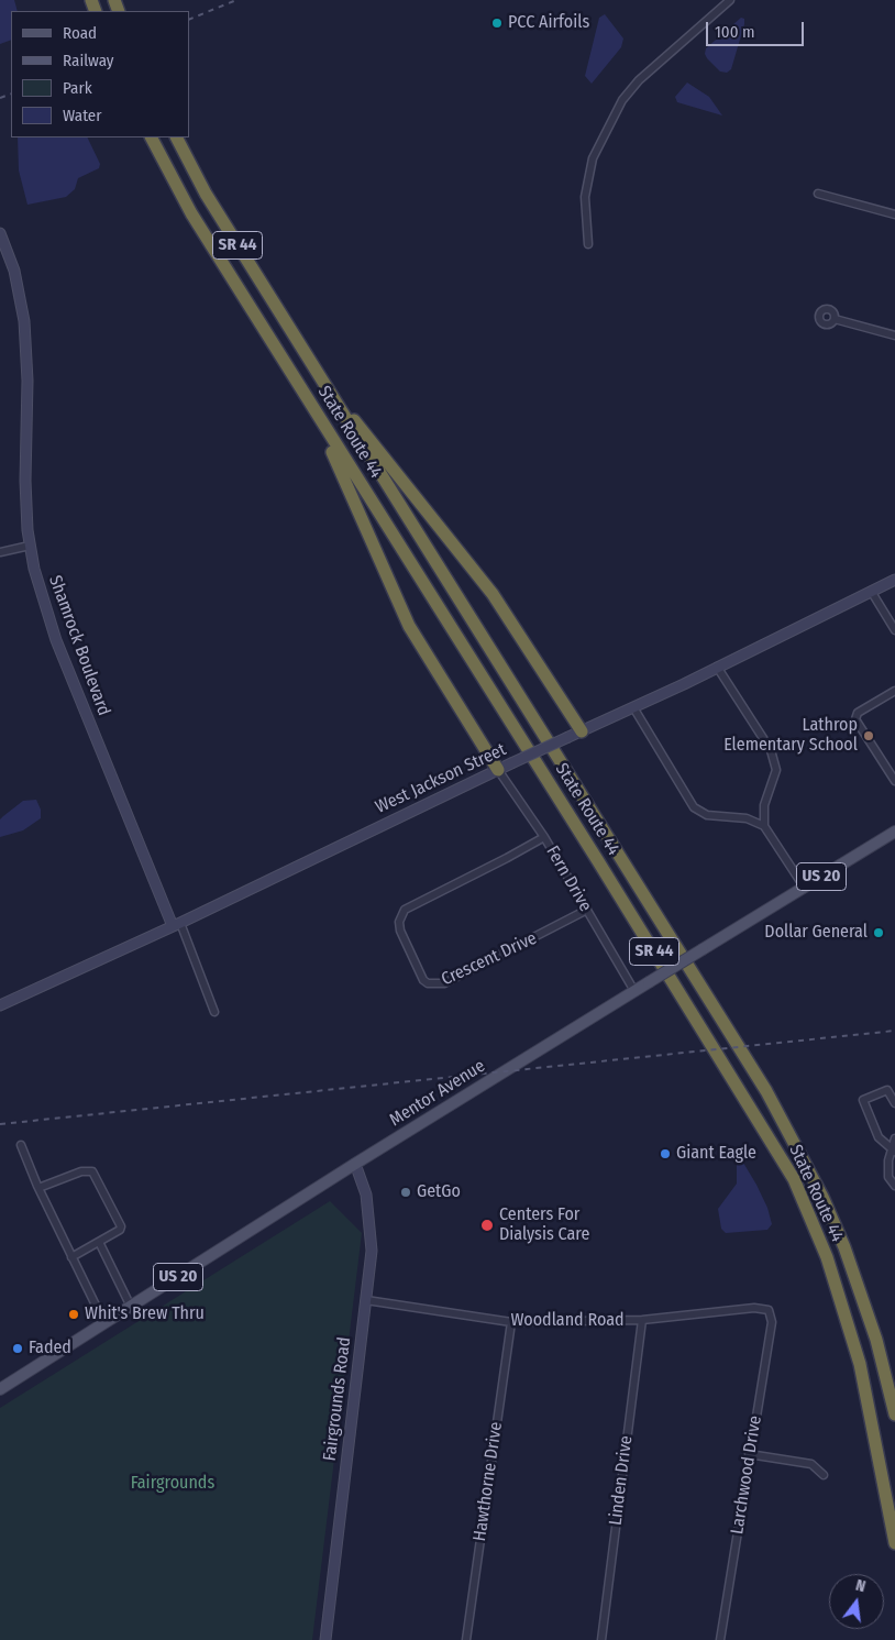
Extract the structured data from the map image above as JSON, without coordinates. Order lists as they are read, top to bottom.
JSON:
{
  "streets": {
    "highway": ["SR 44", "State Route 44"],
    "main road": ["US 20", "Mentor Avenue"],
    "street": [
      "Shamrock Boulevard",
      "West Jackson Street",
      "Fern Drive",
      "Crescent Drive",
      "Woodland Road",
      "Fairgrounds Road",
      "Larchwood Drive",
      "Linden Drive",
      "Hawthorne Drive"
    ]
  },
  "crossings": [
    ["Shamrock Boulevard", "West Jackson Street"],
    ["West Jackson Street", "Fern Drive"],
    ["Fern Drive", "Crescent Drive"],
    ["Fern Drive", "Mentor Avenue"],
    ["Mentor Avenue", "Fairgrounds Road"],
    ["Woodland Road", "Fairgrounds Road"],
    ["Woodland Road", "Larchwood Drive"],
    ["Woodland Road", "Linden Drive"],
    ["Woodland Road", "Hawthorne Drive"]
  ],
  "parks": ["Fairgrounds"],
  "places": [
    "PCC Airfoils",
    "Lathrop Elementary School",
    "Dollar General",
    "Giant Eagle",
    "GetGo",
    "Centers For Dialysis Care",
    "Whit's Brew Thru",
    "Faded"
  ],
  "legend": [
    "Road",
    "Railway",
    "Park",
    "Water"
  ],
  "scale_bar": "100 m",
  "north": "top"
}
